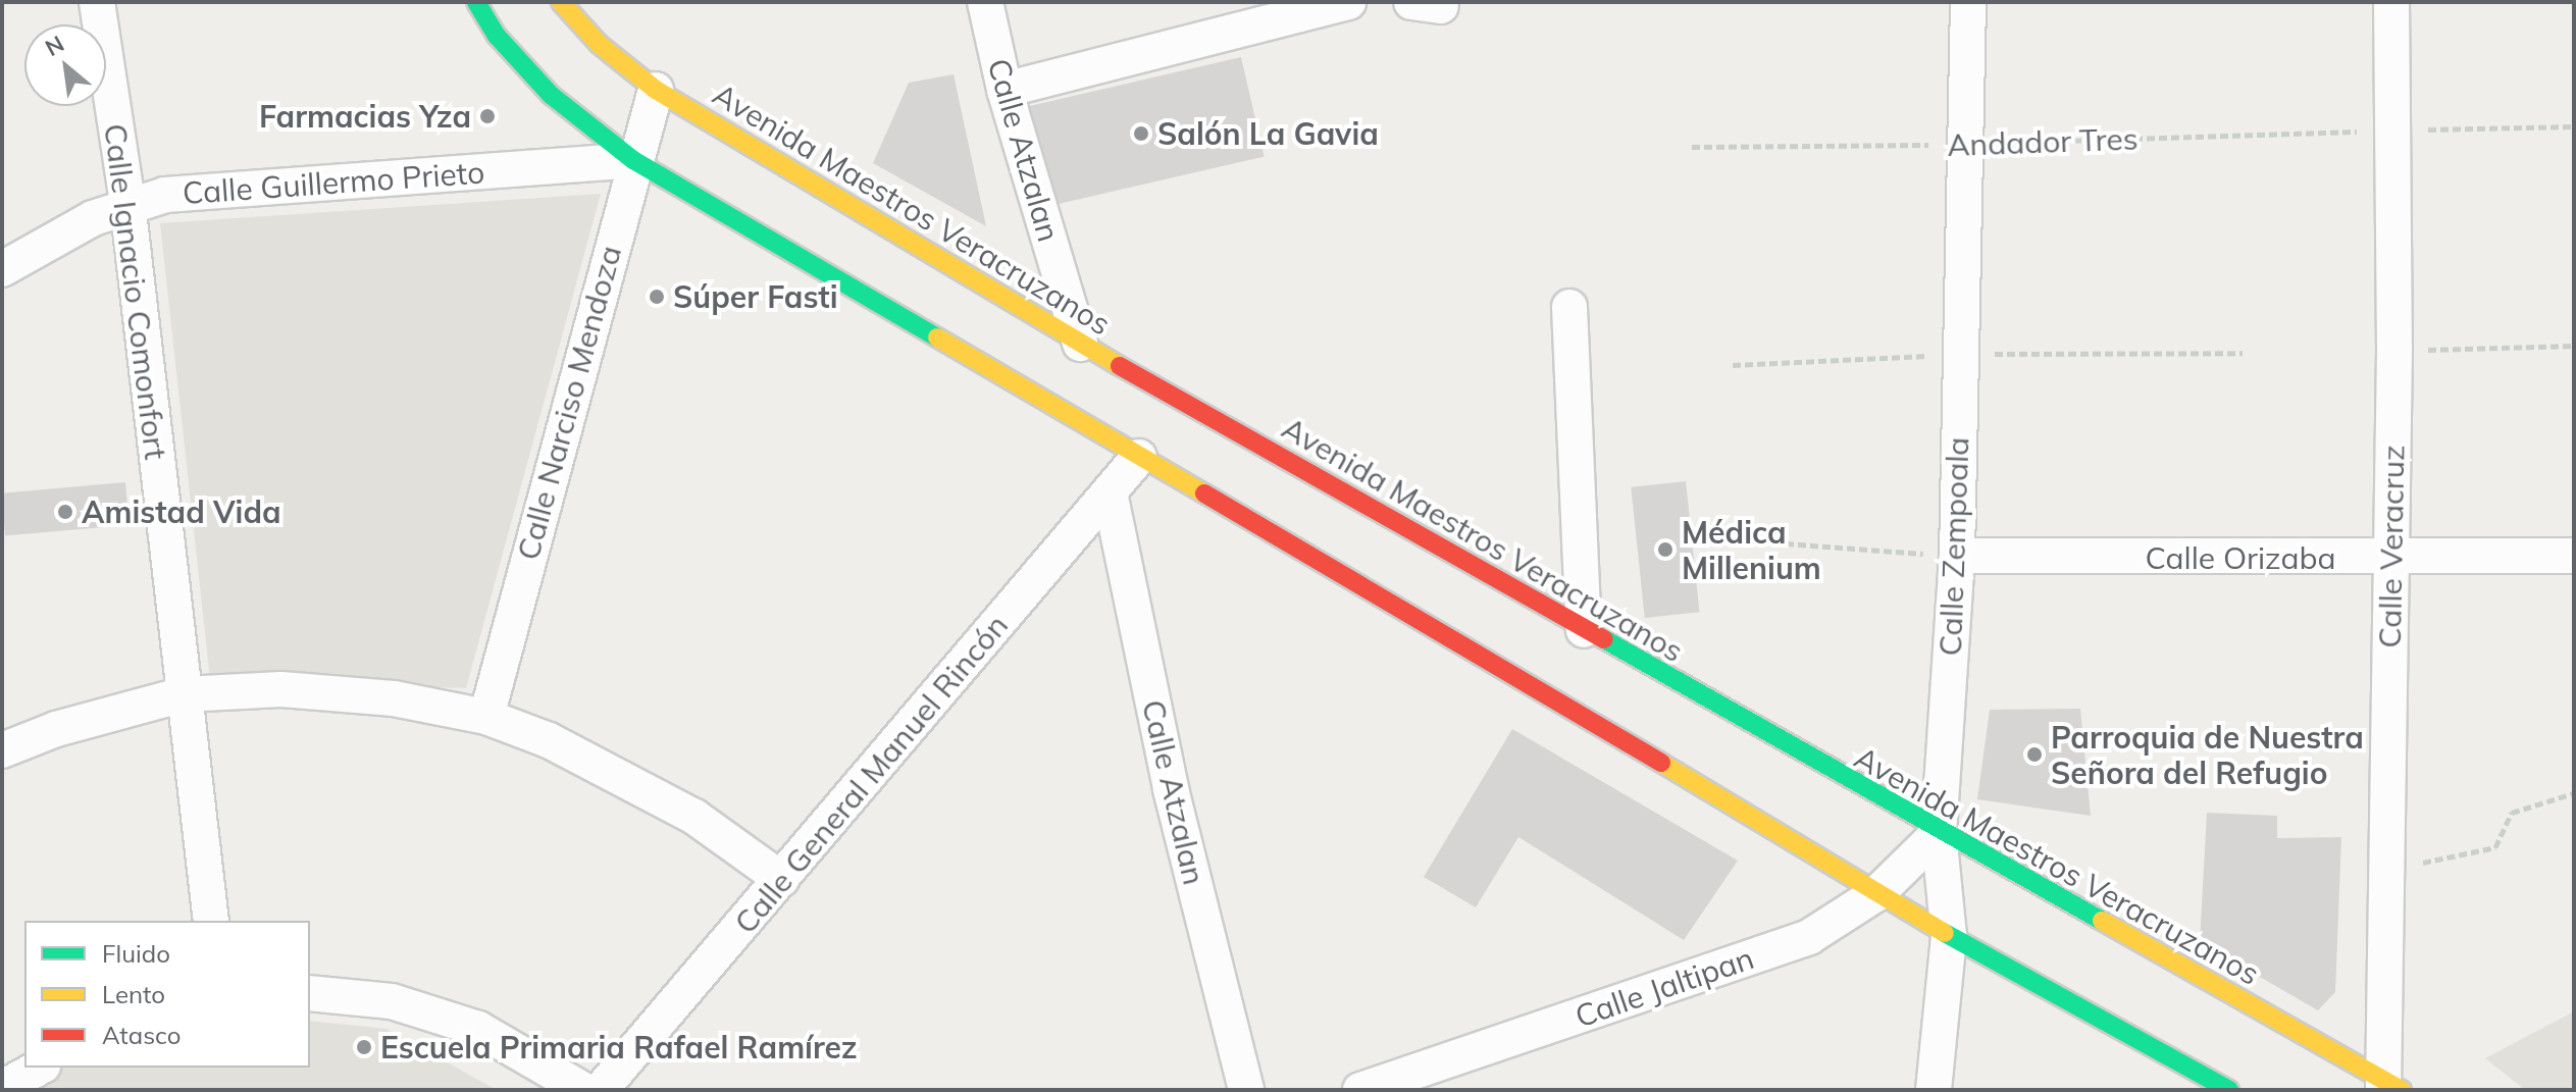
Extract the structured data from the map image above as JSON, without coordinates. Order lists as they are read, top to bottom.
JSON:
{
  "streets": {
    "main road": ["Avenida Maestros Veracruzanos"],
    "street": [
      "Calle Atzalan",
      "Calle Guillermo Prieto",
      "Calle Ignacio Comonfort",
      "Calle Narciso Mendoza",
      "Calle Zempoala",
      "Calle Veracruz",
      "Calle Orizaba",
      "Calle General Manuel Rincón",
      "Calle Jaltipan"
    ],
    "path": ["Andador Tres"]
  },
  "crossings": [
    ["Andador Tres", "Calle Zempoala"],
    ["Andador Tres", "Calle Veracruz"],
    ["Calle Atzalan", "Avenida Maestros Veracruzanos"],
    ["Calle Atzalan", "Calle General Manuel Rincón"],
    ["Calle Guillermo Prieto", "Calle Ignacio Comonfort"],
    ["Calle Guillermo Prieto", "Calle Narciso Mendoza"],
    ["Avenida Maestros Veracruzanos", "Calle Narciso Mendoza"],
    ["Avenida Maestros Veracruzanos", "Calle Zempoala"],
    ["Avenida Maestros Veracruzanos", "Calle Veracruz"],
    ["Avenida Maestros Veracruzanos", "Calle Jaltipan"],
    ["Calle Zempoala", "Calle Orizaba"],
    ["Calle Zempoala", "Calle Jaltipan"],
    ["Calle Veracruz", "Calle Orizaba"]
  ],
  "places": [
    "Farmacias Yza",
    "Salón La Gavia",
    "Súper Fasti",
    "Amistad Vida",
    "Médica Millenium",
    "Parroquia de Nuestra Señora del Refugio",
    "Escuela Primaria Rafael Ramírez"
  ],
  "legend": ["Fluido", "Lento", "Atasco"],
  "north": "top left"
}
